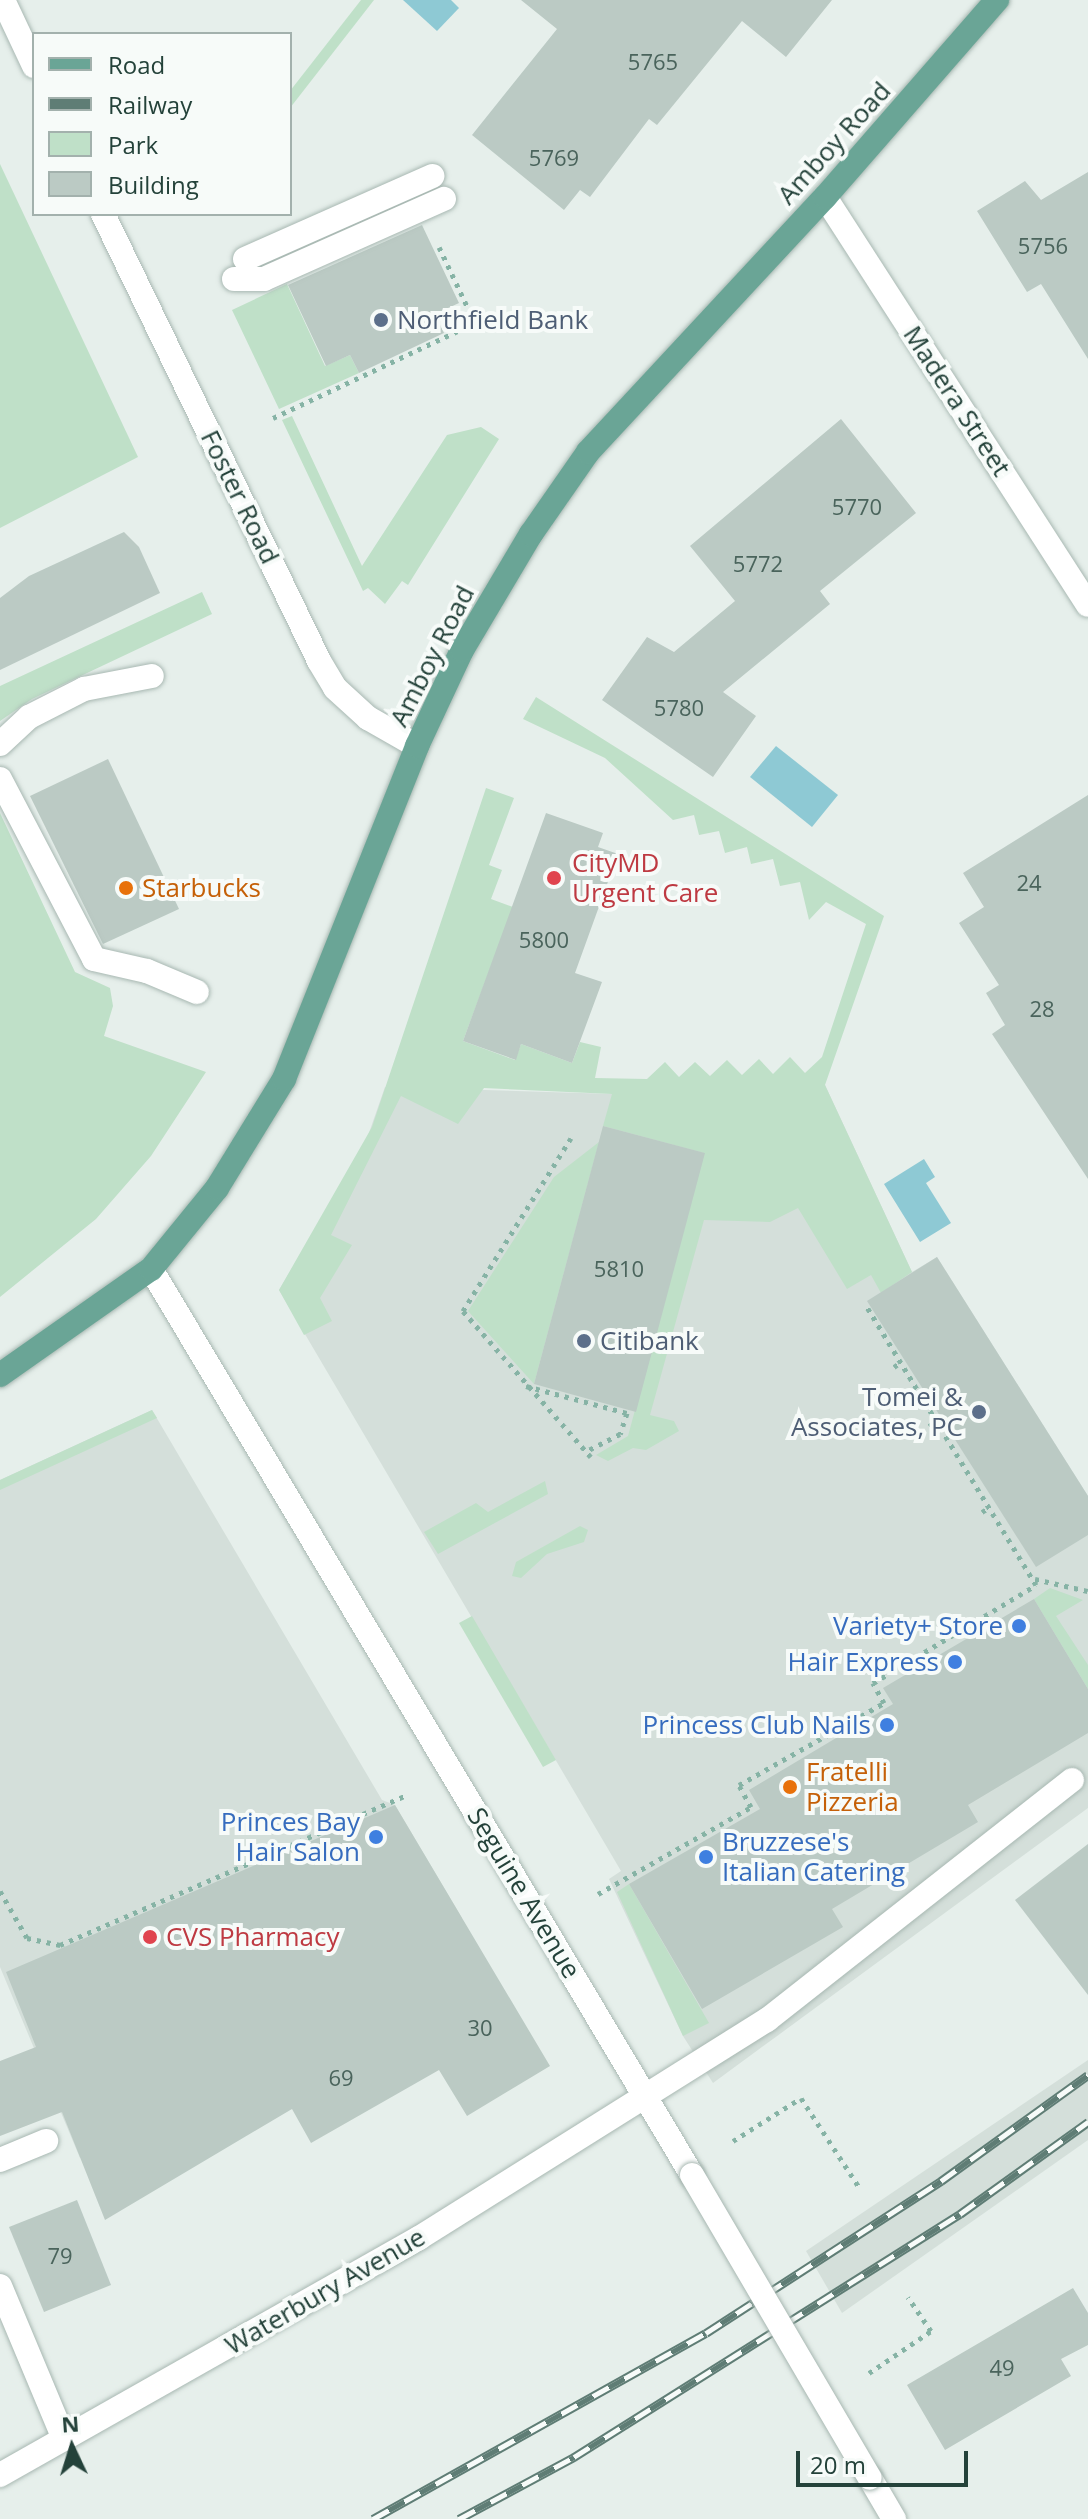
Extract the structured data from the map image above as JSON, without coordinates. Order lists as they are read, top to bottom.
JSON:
{
  "streets": {
    "main road": ["Amboy Road"],
    "street": [
      "Madera Street",
      "Foster Road",
      "Seguine Avenue",
      "Waterbury Avenue"
    ]
  },
  "crossings": [
    ["Amboy Road", "Madera Street"],
    ["Amboy Road", "Foster Road"],
    ["Amboy Road", "Seguine Avenue"],
    ["Seguine Avenue", "Waterbury Avenue"]
  ],
  "places": [
    "Northfield Bank",
    "CityMD Urgent Care",
    "Starbucks",
    "Citibank",
    "Tomei & Associates, PC",
    "Variety+ Store",
    "Hair Express",
    "Princess Club Nails",
    "Fratelli Pizzeria",
    "Princes Bay Hair Salon",
    "Bruzzese's Italian Catering",
    "CVS Pharmacy"
  ],
  "house_numbers": [
    "5765",
    "5769",
    "5756",
    "5770",
    "5772",
    "5780",
    "24",
    "5800",
    "28",
    "5810",
    "30",
    "69",
    "79",
    "49"
  ],
  "legend": [
    "Road",
    "Railway",
    "Park",
    "Building"
  ],
  "scale_bar": "20 m",
  "north": "top"
}
